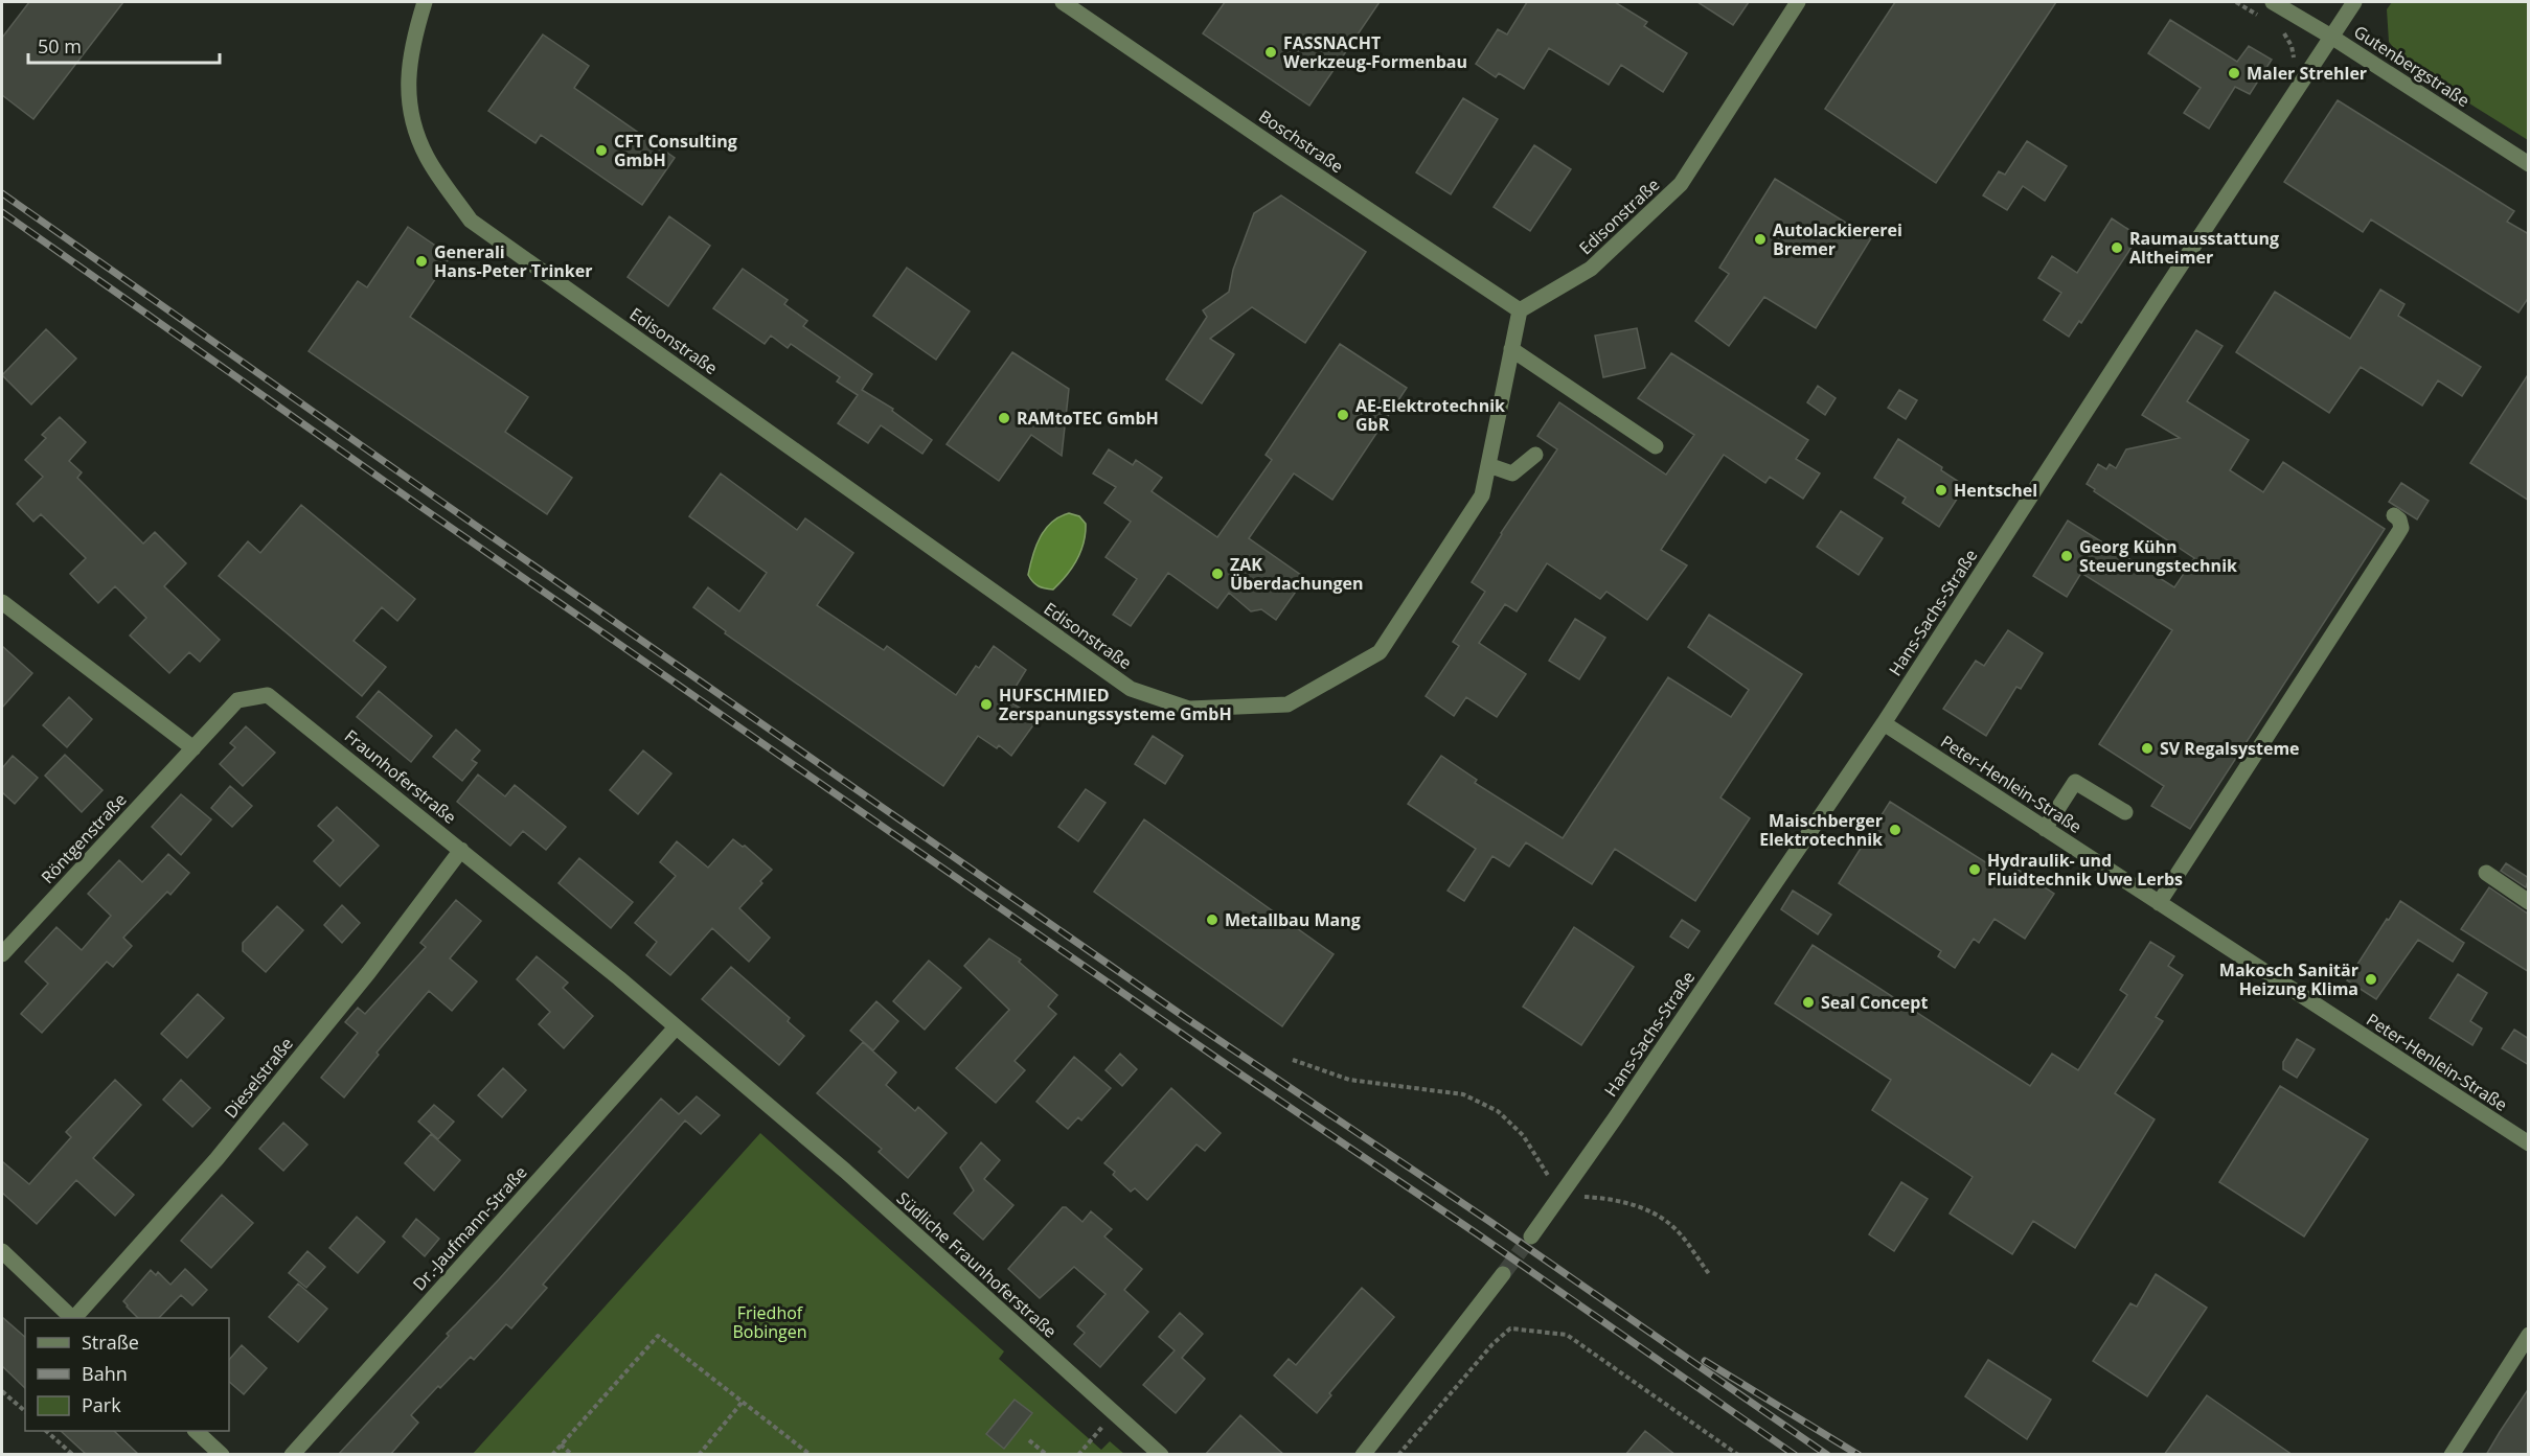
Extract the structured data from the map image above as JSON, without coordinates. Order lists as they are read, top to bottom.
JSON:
{
  "streets": {
    "street": [
      "Gutenbergstraße",
      "Boschstraße",
      "Edisonstraße",
      "Hans-Sachs-Straße",
      "Fraunhoferstraße",
      "Peter-Henlein-Straße",
      "Röntgenstraße",
      "Dieselstraße",
      "Dr.-Jaufmann-Straße",
      "Südliche Fraunhoferstraße"
    ]
  },
  "crossings": [
    ["Gutenbergstraße", "Hans-Sachs-Straße"],
    ["Boschstraße", "Edisonstraße"],
    ["Hans-Sachs-Straße", "Peter-Henlein-Straße"],
    ["Fraunhoferstraße", "Röntgenstraße"],
    ["Fraunhoferstraße", "Dieselstraße"],
    ["Fraunhoferstraße", "Dr.-Jaufmann-Straße"],
    ["Fraunhoferstraße", "Südliche Fraunhoferstraße"]
  ],
  "parks": ["Friedhof Bobingen"],
  "places": [
    "FASSNACHT Werkzeug-Formenbau",
    "Maler Strehler",
    "CFT Consulting GmbH",
    "Autolackiererei Bremer",
    "Raumausstattung Altheimer",
    "Generali Hans-Peter Trinker",
    "AE-Elektrotechnik GbR",
    "RAMtoTEC GmbH",
    "Hentschel",
    "Georg Kühn Steuerungstechnik",
    "ZAK Überdachungen",
    "HUFSCHMIED Zerspanungssysteme GmbH",
    "SV Regalsysteme",
    "Maischberger Elektrotechnik",
    "Hydraulik- und Fluidtechnik Uwe Lerbs",
    "Metallbau Mang",
    "Makosch Sanitär Heizung Klima",
    "Seal Concept"
  ],
  "legend": ["Straße", "Bahn", "Park"],
  "scale_bar": "50 m"
}
